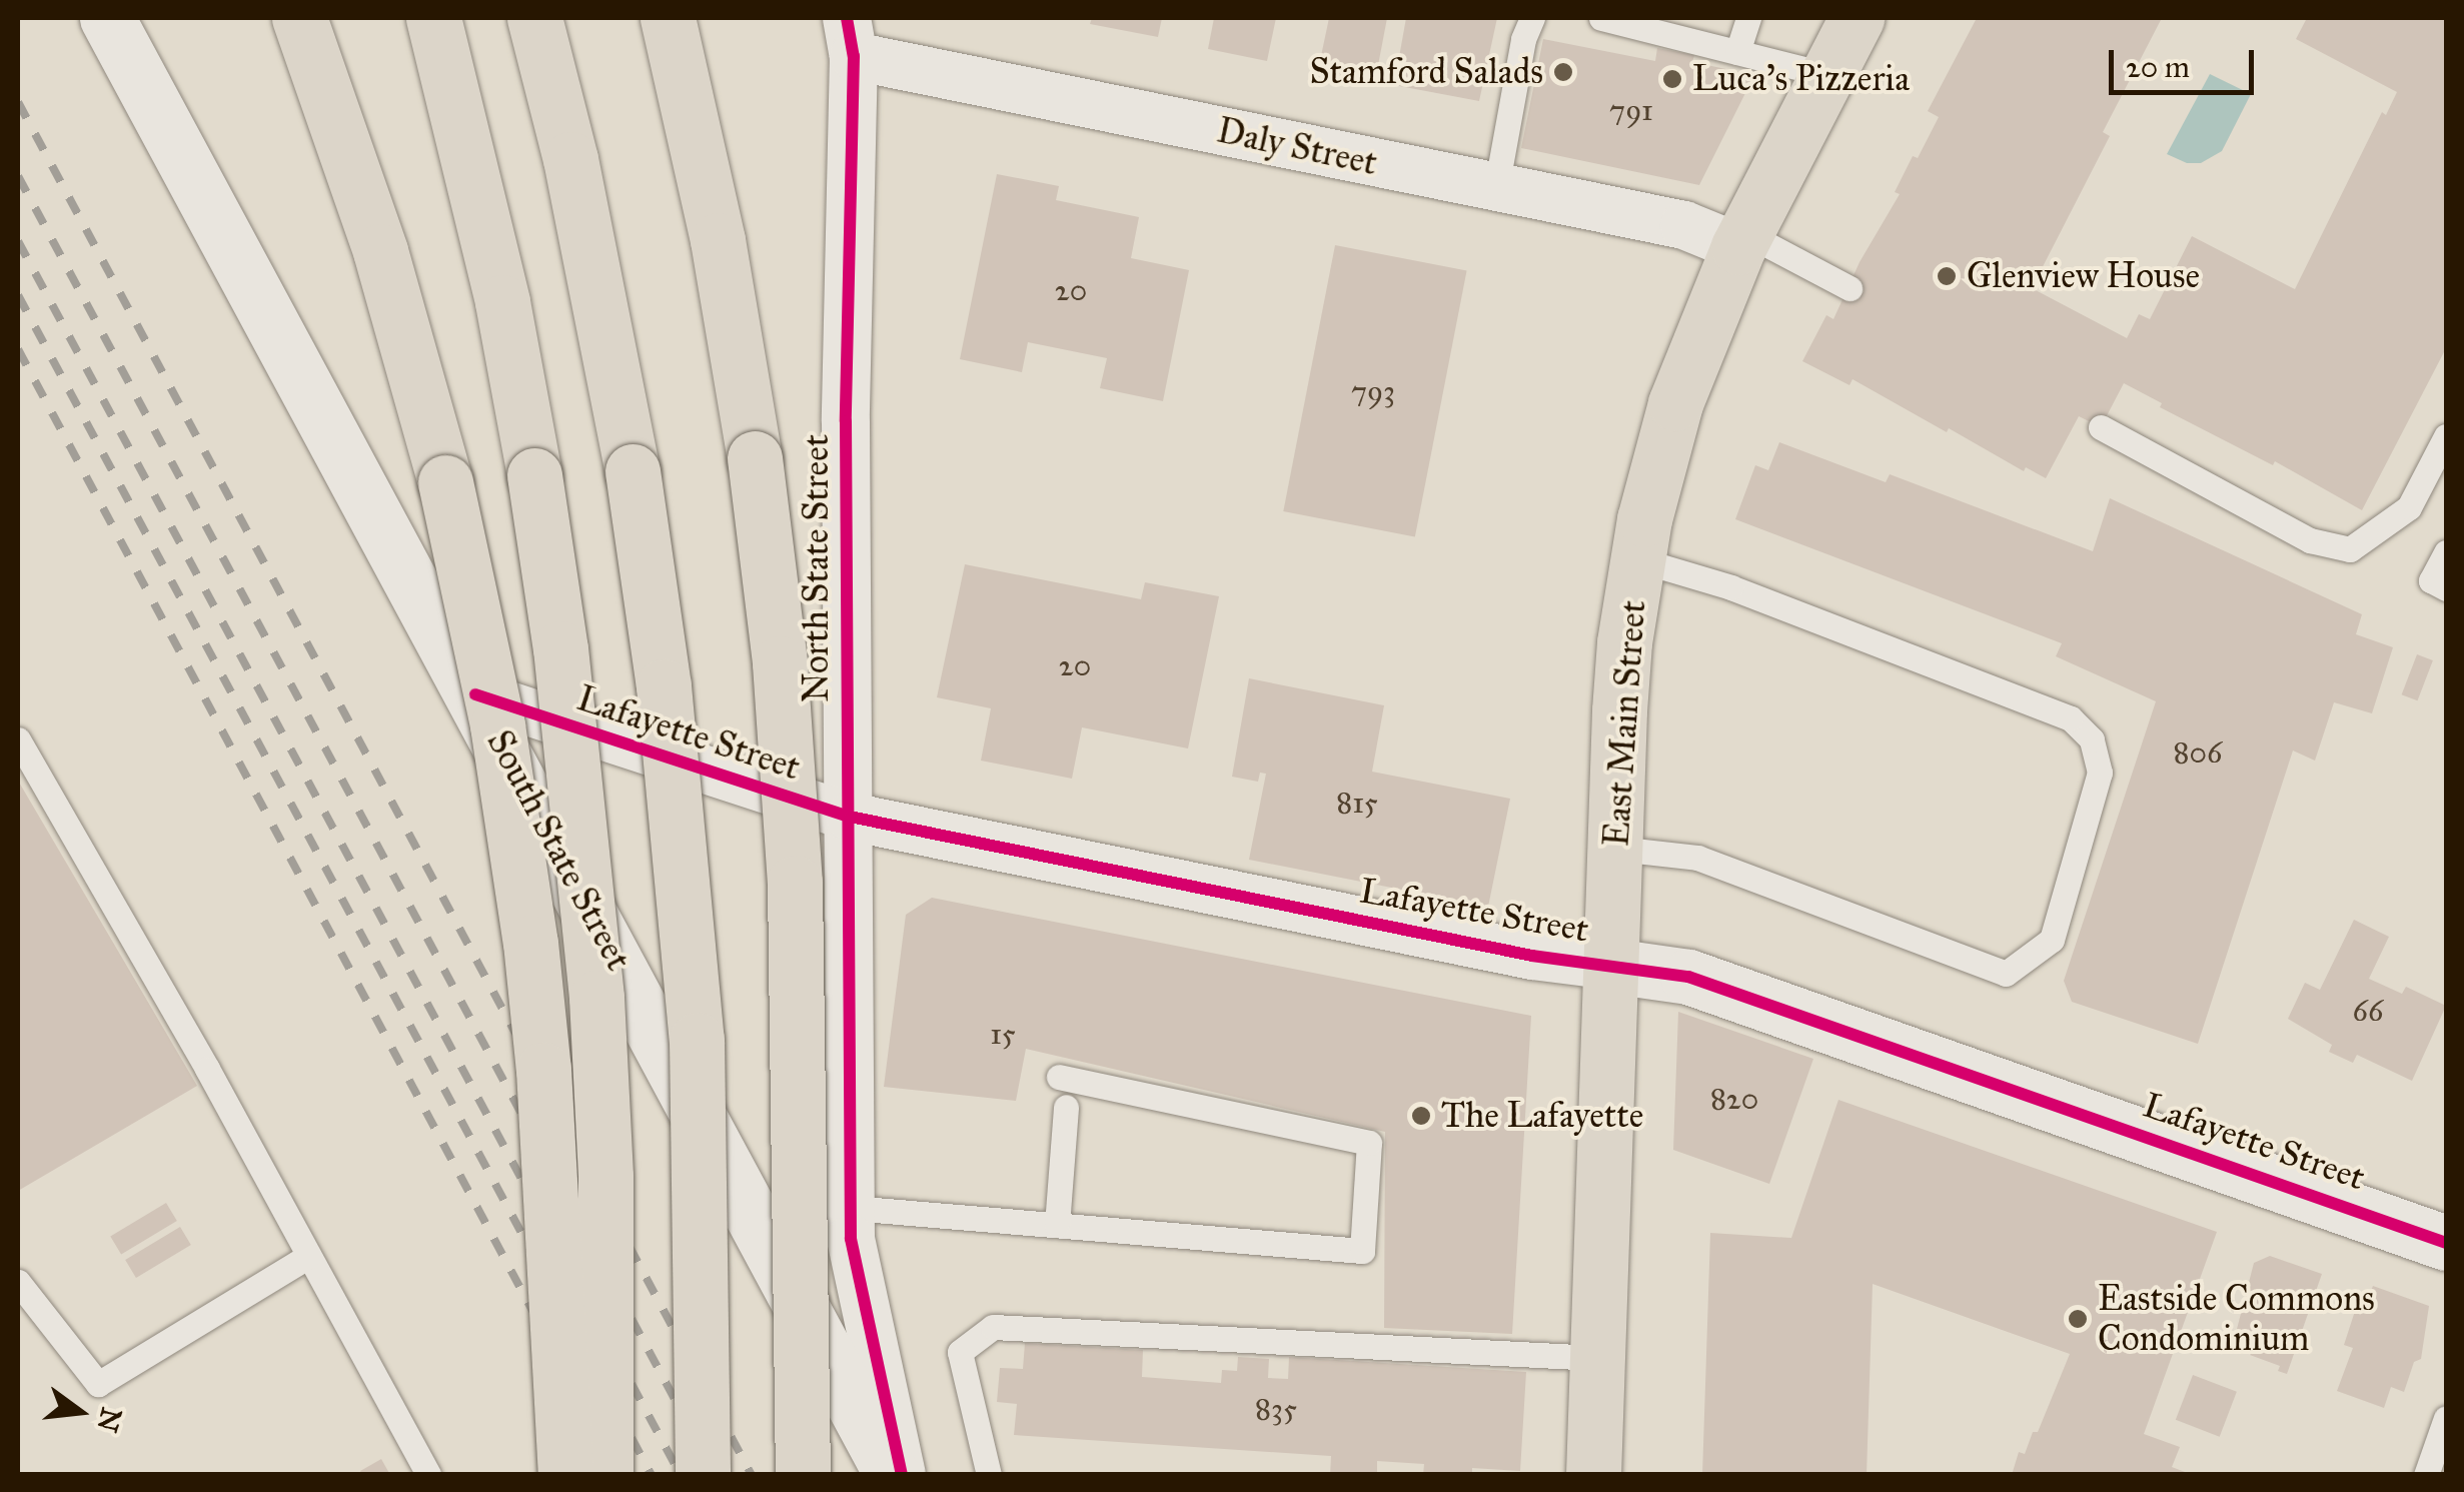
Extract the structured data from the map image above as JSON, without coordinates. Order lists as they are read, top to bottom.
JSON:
{
  "streets": {
    "main road": ["East Main Street", "Lafayette Street", "South State Street"],
    "street": ["Daly Street", "North State Street"]
  },
  "crossings": [
    ["Daly Street", "North State Street"],
    ["Daly Street", "East Main Street"],
    ["North State Street", "Lafayette Street"],
    ["East Main Street", "Lafayette Street"],
    ["Lafayette Street", "South State Street"]
  ],
  "places": [
    "Stamford Salads",
    "Luca's Pizzeria",
    "Glenview House",
    "The Lafayette",
    "Eastside Commons Condominium"
  ],
  "house_numbers": [
    "791",
    "20",
    "793",
    "20",
    "806",
    "815",
    "66",
    "15",
    "820",
    "835"
  ],
  "scale_bar": "20 m",
  "north": "right"
}
